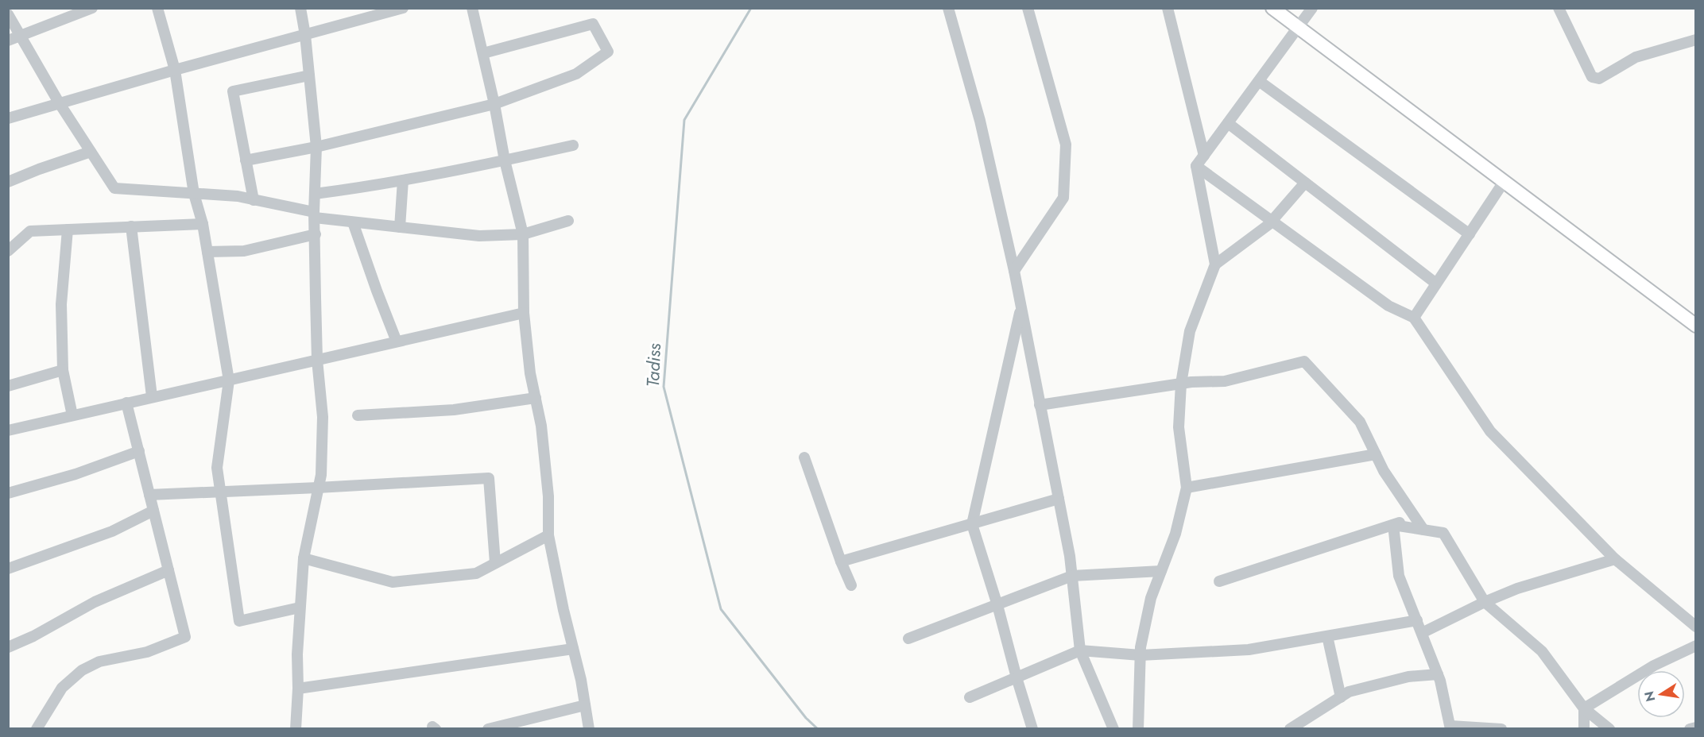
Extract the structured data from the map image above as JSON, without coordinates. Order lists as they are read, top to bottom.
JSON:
{
  "water": ["Tadiss"],
  "north": "left"
}
